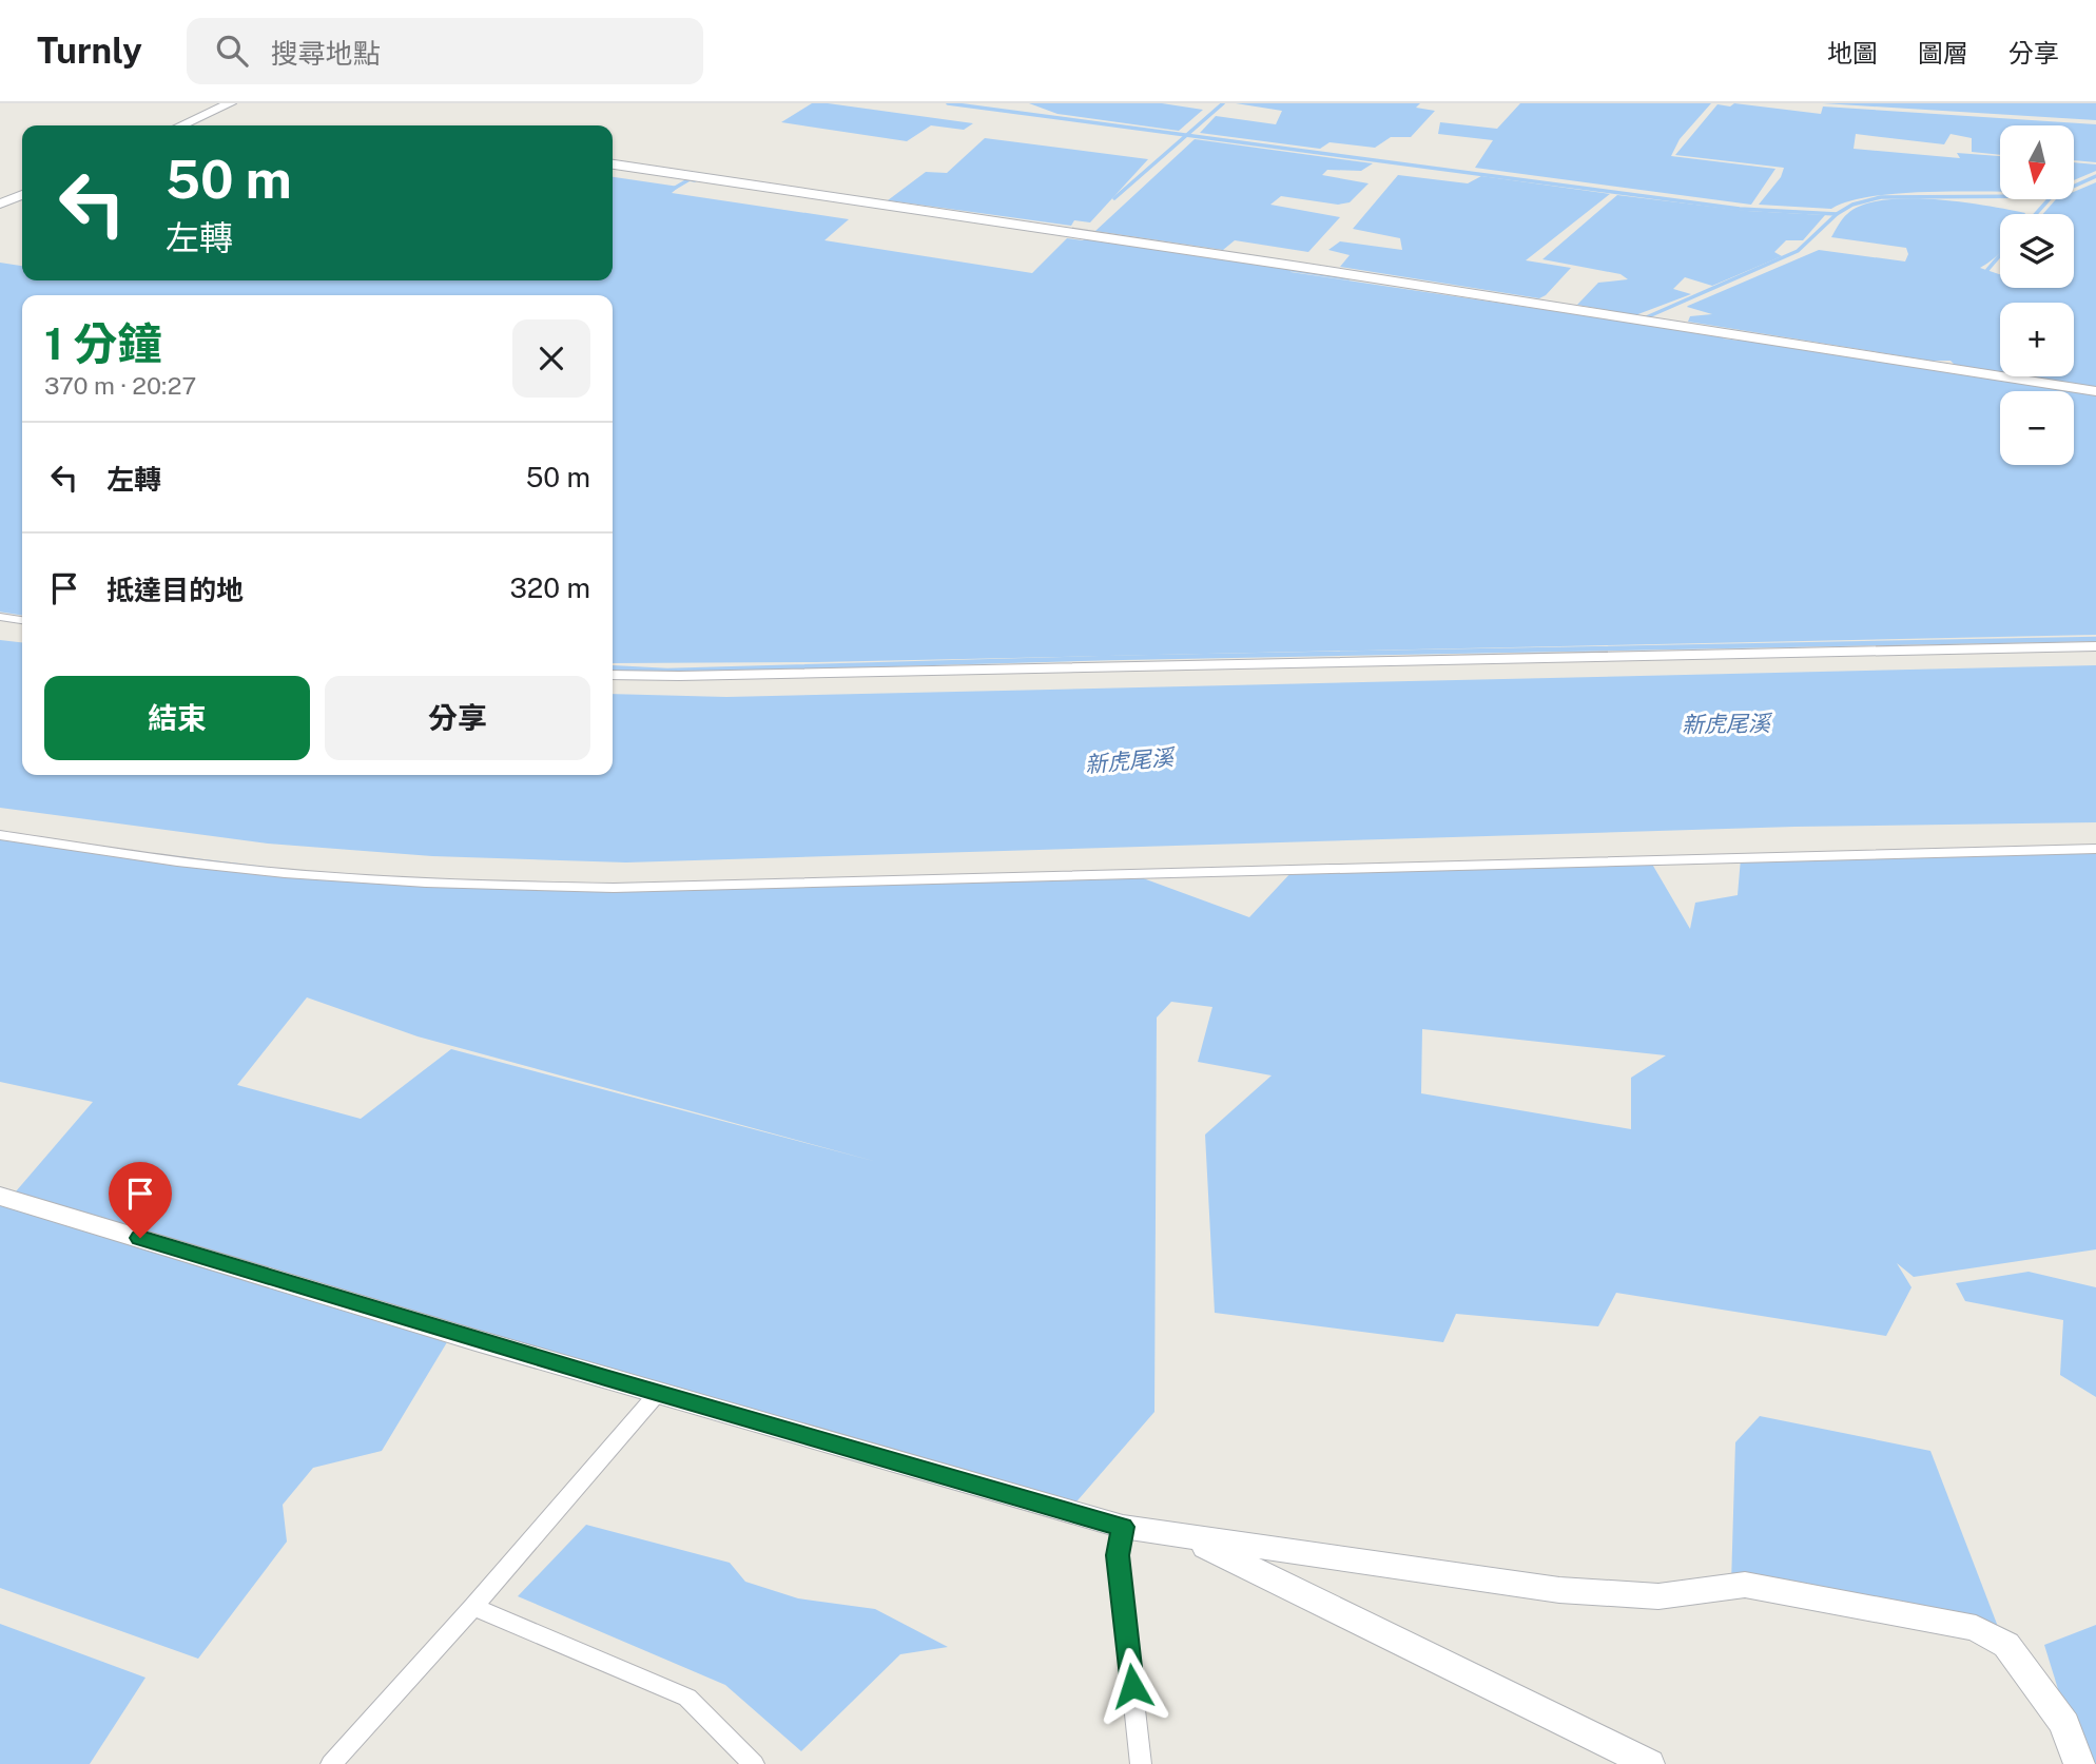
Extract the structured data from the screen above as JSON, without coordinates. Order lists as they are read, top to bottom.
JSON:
{
  "water": ["新虎尾溪"],
  "north": "bottom",
  "page": {
    "header": "Turnly",
    "search": "搜尋地點",
    "nav": ["地圖", "圖層", "分享"],
    "map_buttons": ["+", "−"],
    "turn": ["50 m", "左轉"],
    "heading": ["1 分鐘", "370 m · 20:27"],
    "list": [
      {
        "name": "左轉",
        "value": "50 m"
      },
      {
        "name": "抵達目的地",
        "value": "320 m"
      }
    ],
    "buttons": ["結束", "分享"]
  }
}
